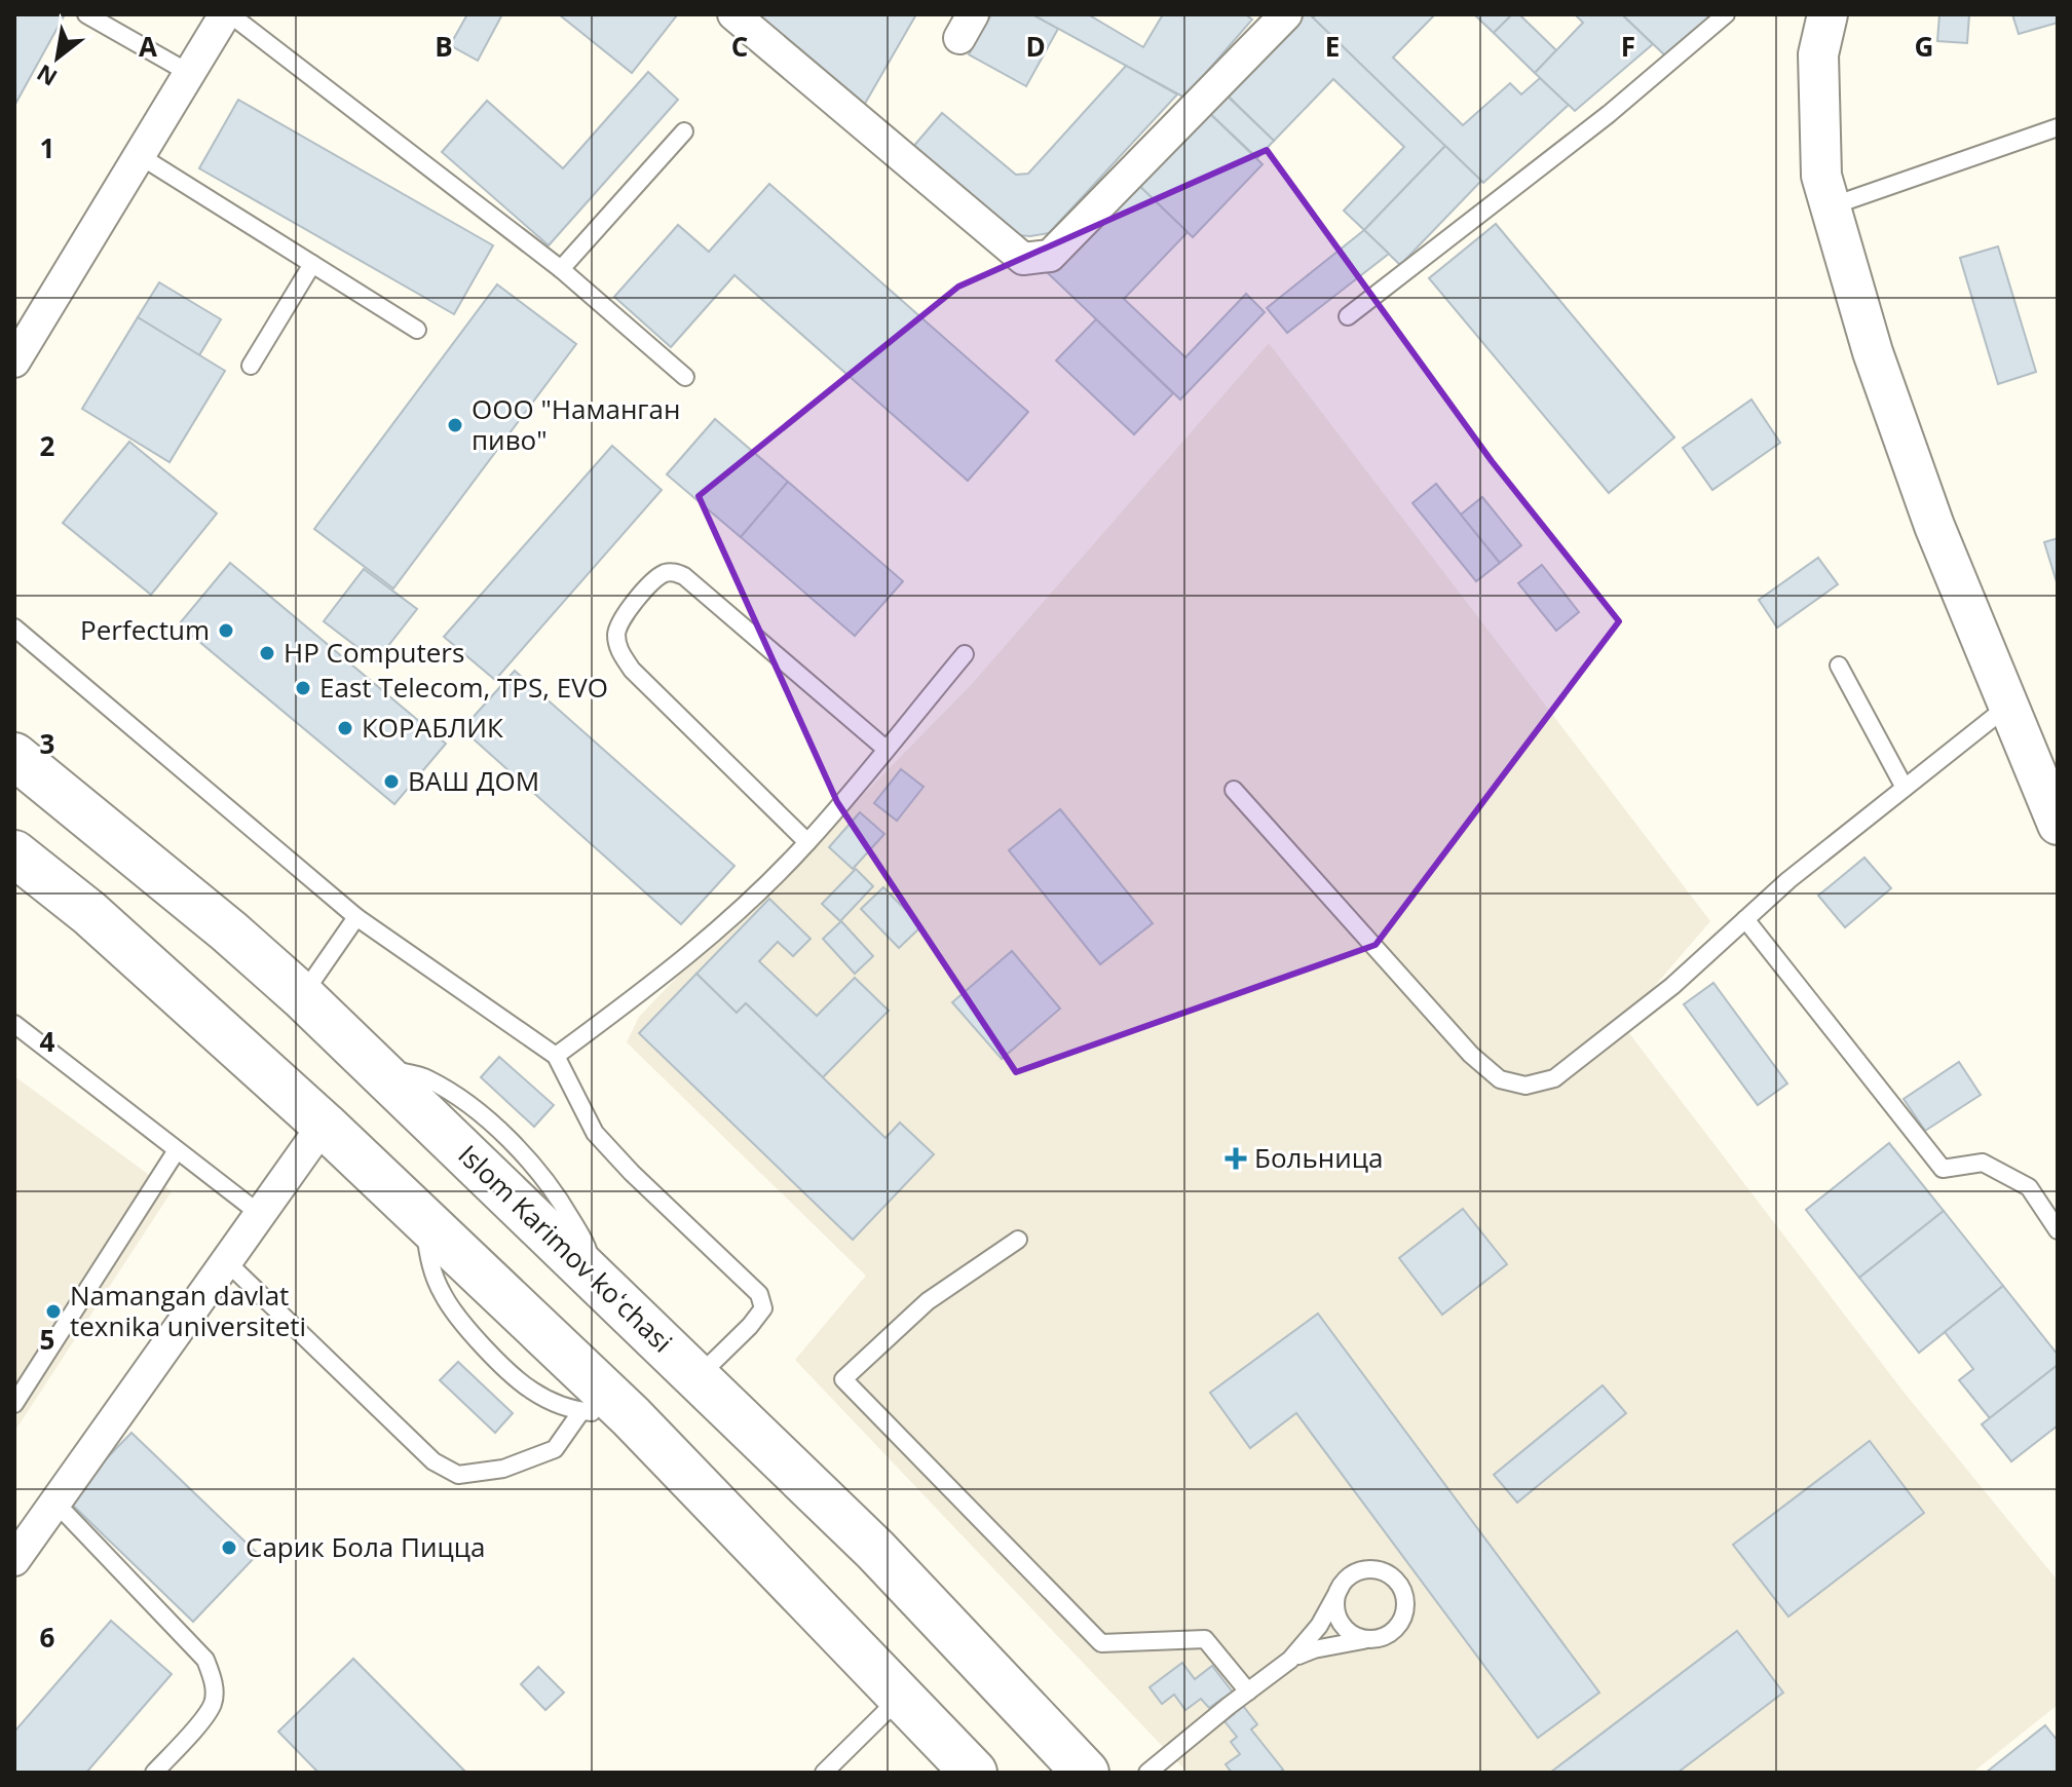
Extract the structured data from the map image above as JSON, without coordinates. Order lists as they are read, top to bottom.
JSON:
{
  "streets": {
    "main road": ["Islom Karimov koʻchasi"]
  },
  "places": {
    "other": [
      "ООО \"Наманган пиво\"",
      "Perfectum",
      "HP Computers",
      "East Telecom, TPS, EVO",
      "КОРАБЛИК",
      "ВАШ ДОМ",
      "Namangan davlat texnika universiteti",
      "Сарик Бола Пицца"
    ],
    "health": ["Больница"]
  },
  "north": "bottom left",
  "grid": {
    "columns": [
      "A",
      "B",
      "C",
      "D",
      "E",
      "F",
      "G"
    ],
    "rows": [
      "1",
      "2",
      "3",
      "4",
      "5",
      "6"
    ]
  }
}
